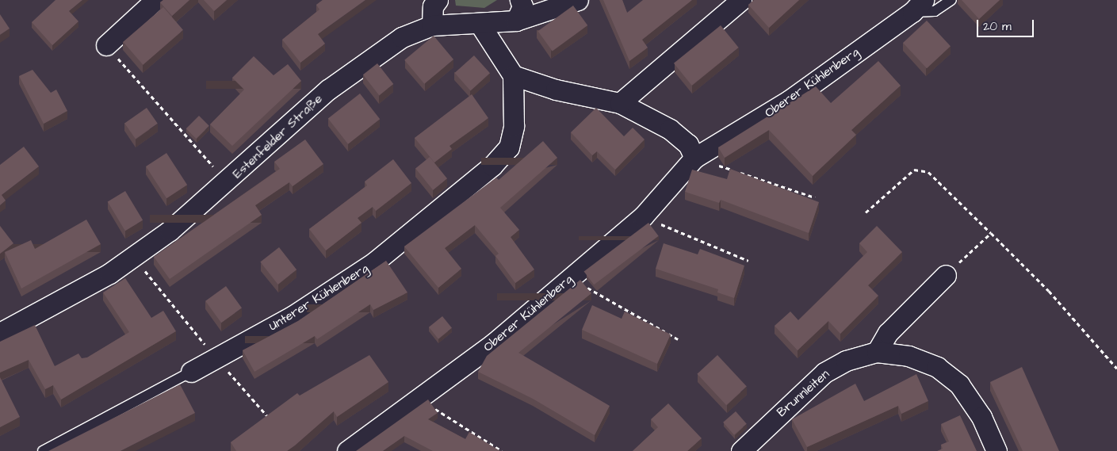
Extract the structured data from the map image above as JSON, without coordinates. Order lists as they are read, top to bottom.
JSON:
{
  "streets": {
    "street": [
      "Oberer Kühlenberg",
      "Estenfelder Straße",
      "Unterer Kühlenberg",
      "Brunnleiten"
    ]
  },
  "scale_bar": "20 m"
}
